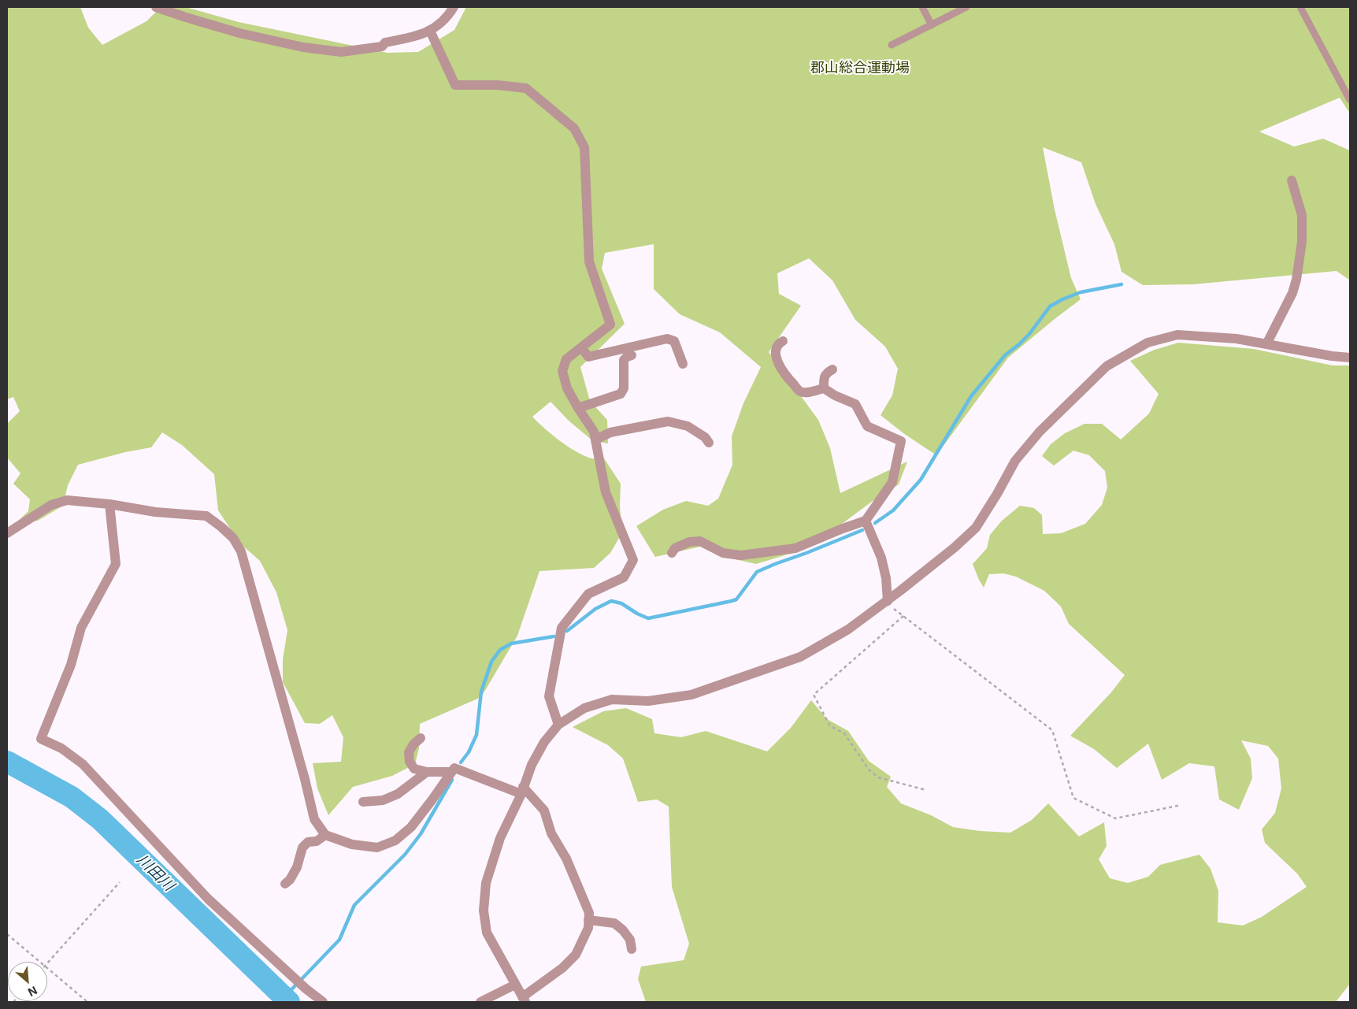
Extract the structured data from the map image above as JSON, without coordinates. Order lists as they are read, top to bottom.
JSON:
{
  "water": ["川田川"],
  "parks": ["郡山総合運動場"],
  "north": "bottom right"
}
